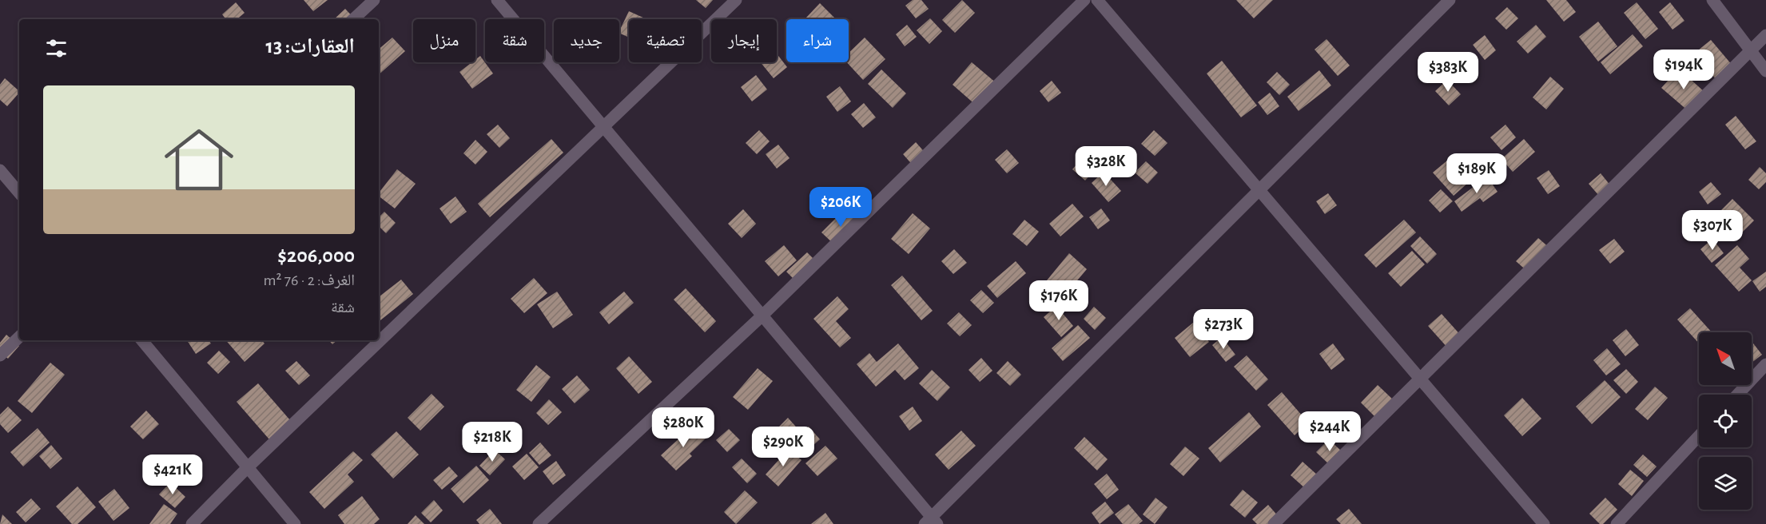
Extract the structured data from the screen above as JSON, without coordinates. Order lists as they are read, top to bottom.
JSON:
{
  "north": "top left",
  "page": {
    "chip": [
      "شراء",
      "إيجار",
      "تصفية",
      "جديد",
      "شقة",
      "منزل"
    ],
    "heading": "العقارات: 13",
    "price": [
      "$194K",
      "$383K",
      "$328K",
      "$189K",
      "$206K",
      "$307K",
      "$176K",
      "$273K",
      "$280K",
      "$244K",
      "$218K",
      "$290K",
      "$421K"
    ],
    "list": [
      {
        "name": "$206,000",
        "note": "الغرف: 2 · 76 m² · شقة"
      }
    ]
  }
}
